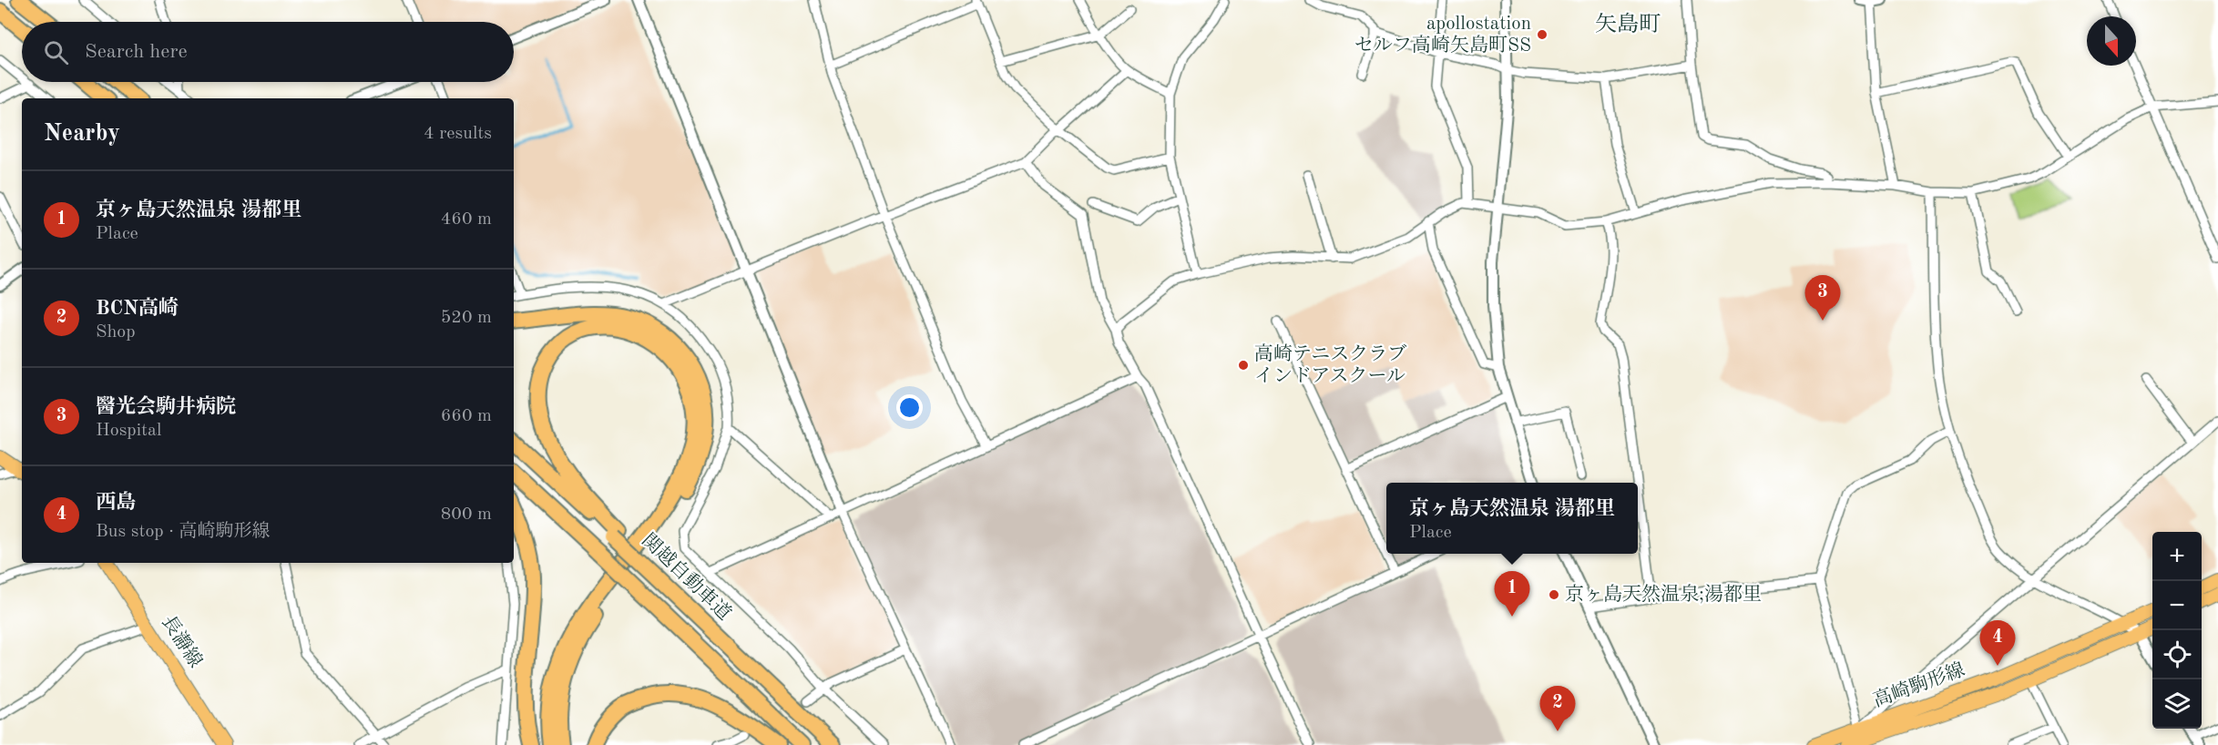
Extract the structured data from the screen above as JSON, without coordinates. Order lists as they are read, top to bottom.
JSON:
{
  "streets": {
    "highway": ["関越自動車道"],
    "main road": ["長瀞線", "高崎駒形線"]
  },
  "districts": ["矢島町"],
  "places": ["apollostation セルフ高崎矢島町SS", "高崎テニスクラブ インドアスクール", "京ヶ島天然温泉;湯都里"],
  "north": "bottom",
  "page": {
    "search": "Search here",
    "heading": ["Nearby", "4 results"],
    "list": [
      {
        "mark": "1",
        "name": "京ヶ島天然温泉 湯都里",
        "note": "Place",
        "value": "460 m"
      },
      {
        "mark": "2",
        "name": "BCN高崎",
        "note": "Shop",
        "value": "520 m"
      },
      {
        "mark": "3",
        "name": "醫光会駒井病院",
        "note": "Hospital",
        "value": "660 m"
      },
      {
        "mark": "4",
        "name": "西島",
        "note": "Bus stop · 高崎駒形線",
        "value": "800 m"
      }
    ],
    "pins": [
      "3",
      "1",
      "4",
      "2"
    ],
    "popup": ["京ヶ島天然温泉 湯都里", "Place"],
    "map_buttons": ["+", "−"]
  }
}
